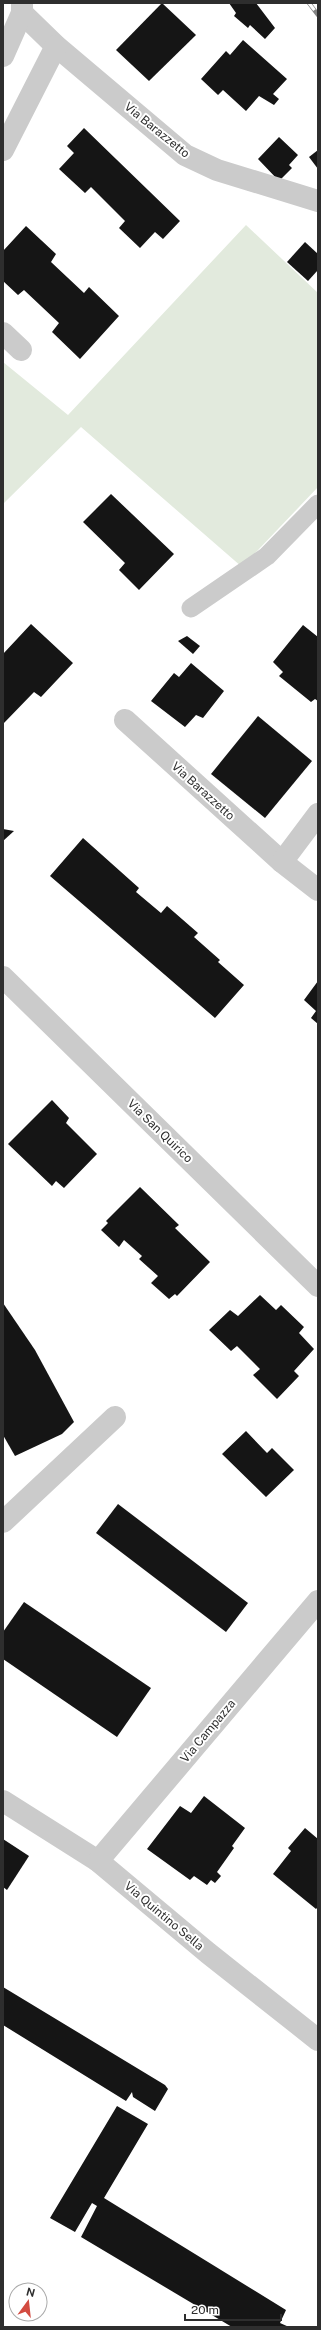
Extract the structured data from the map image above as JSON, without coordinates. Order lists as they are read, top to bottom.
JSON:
{
  "streets": {
    "street": [
      "Via Barazzetto",
      "Via San Quirico",
      "Via Campazza",
      "Via Quintino Sella"
    ]
  },
  "crossings": [
    ["Via Campazza", "Via Quintino Sella"]
  ],
  "scale_bar": "20 m",
  "north": "top"
}
